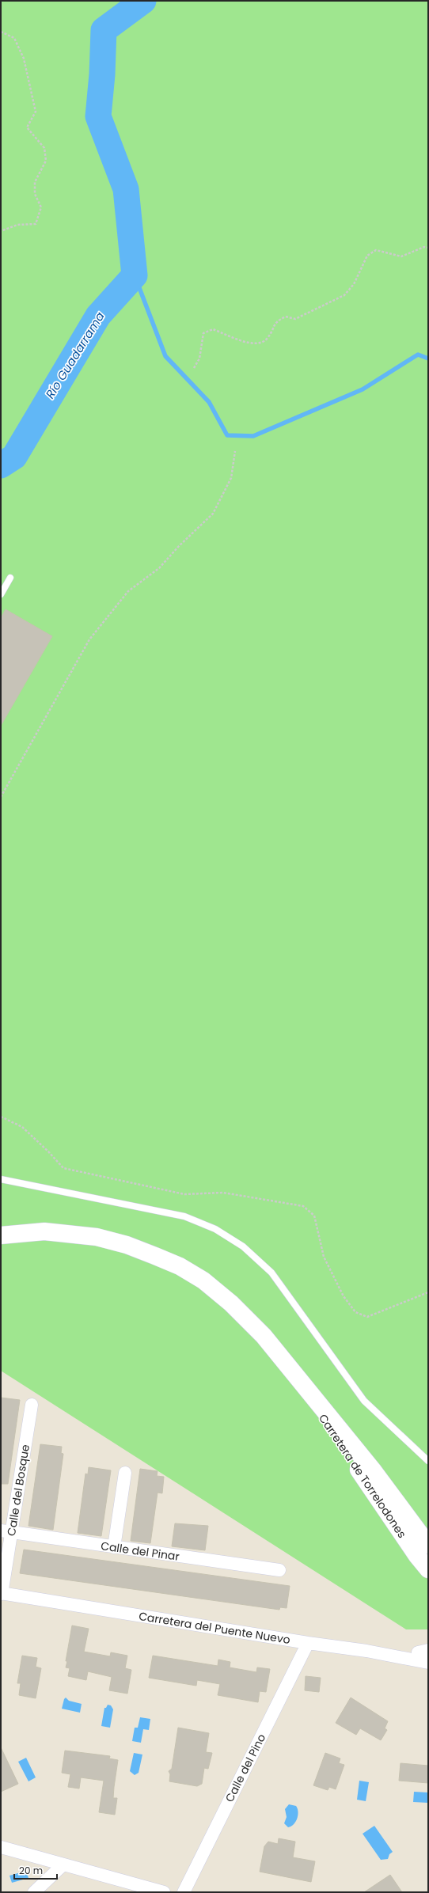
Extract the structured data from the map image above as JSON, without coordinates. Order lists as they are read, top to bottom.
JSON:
{
  "streets": {
    "main road": ["Carretera de Torrelodones"],
    "street": [
      "Calle del Bosque",
      "Calle del Pinar",
      "Carretera del Puente Nuevo",
      "Calle del Pino"
    ]
  },
  "crossings": [
    ["Calle del Bosque", "Calle del Pinar"],
    ["Calle del Bosque", "Carretera del Puente Nuevo"],
    ["Carretera del Puente Nuevo", "Calle del Pino"]
  ],
  "water": ["Río Guadarrama"],
  "scale_bar": "20 m"
}
